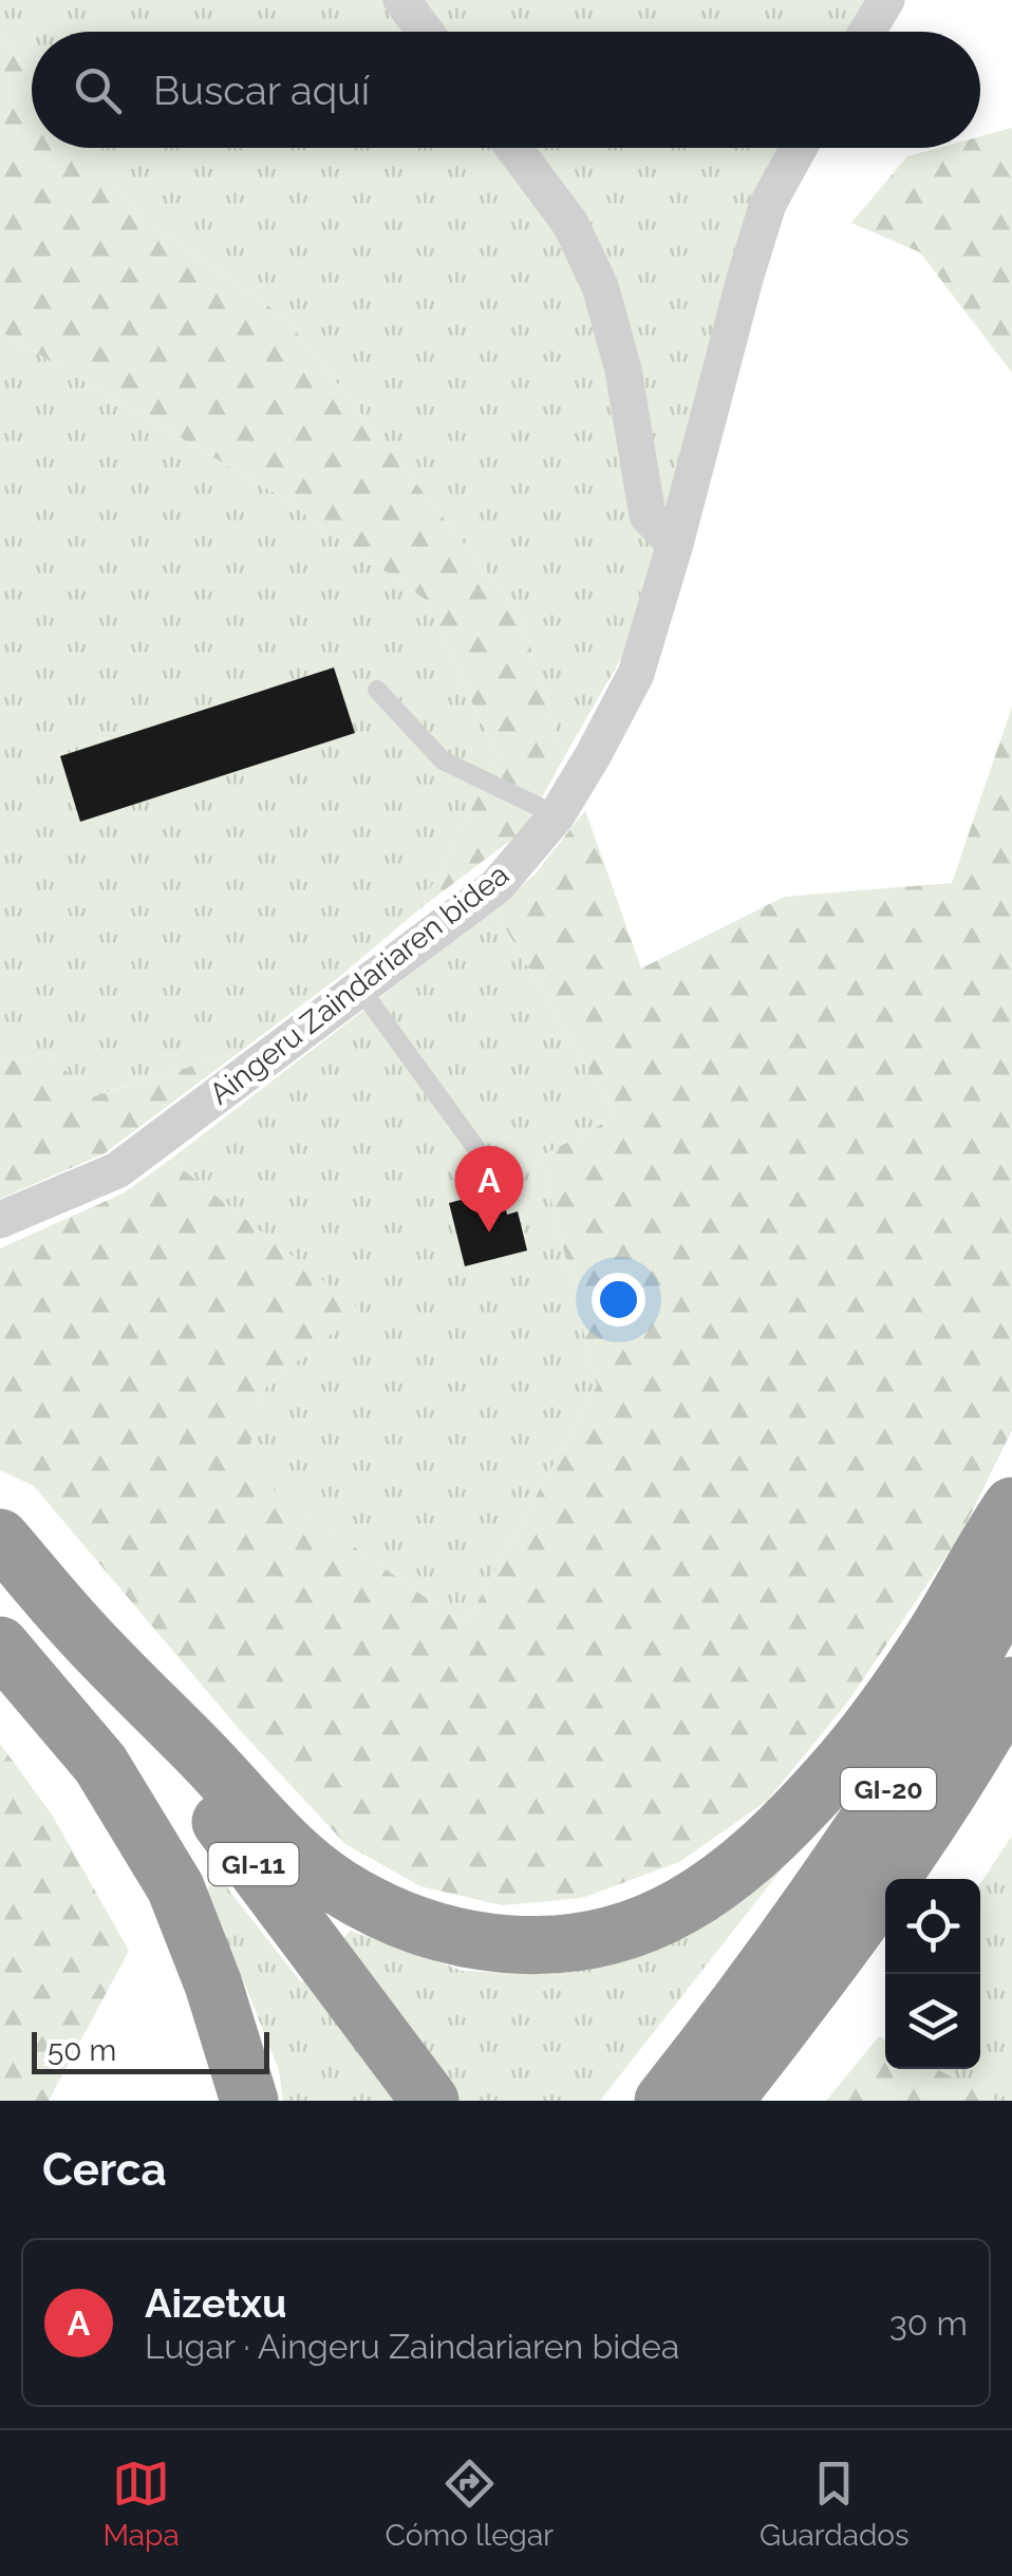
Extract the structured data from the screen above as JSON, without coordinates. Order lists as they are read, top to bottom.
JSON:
{
  "streets": {
    "highway": ["GI-20", "GI-11"],
    "street": ["Aingeru Zaindariaren bidea"]
  },
  "scale_bar": "50 m",
  "page": {
    "search": "Buscar aquí",
    "pins": "A",
    "scale": "50 m",
    "heading": "Cerca",
    "list": [
      {
        "mark": "A",
        "name": "Aizetxu",
        "note": "Lugar · Aingeru Zaindariaren bidea",
        "value": "30 m"
      }
    ],
    "nav": ["Mapa", "Cómo llegar", "Guardados"]
  }
}
